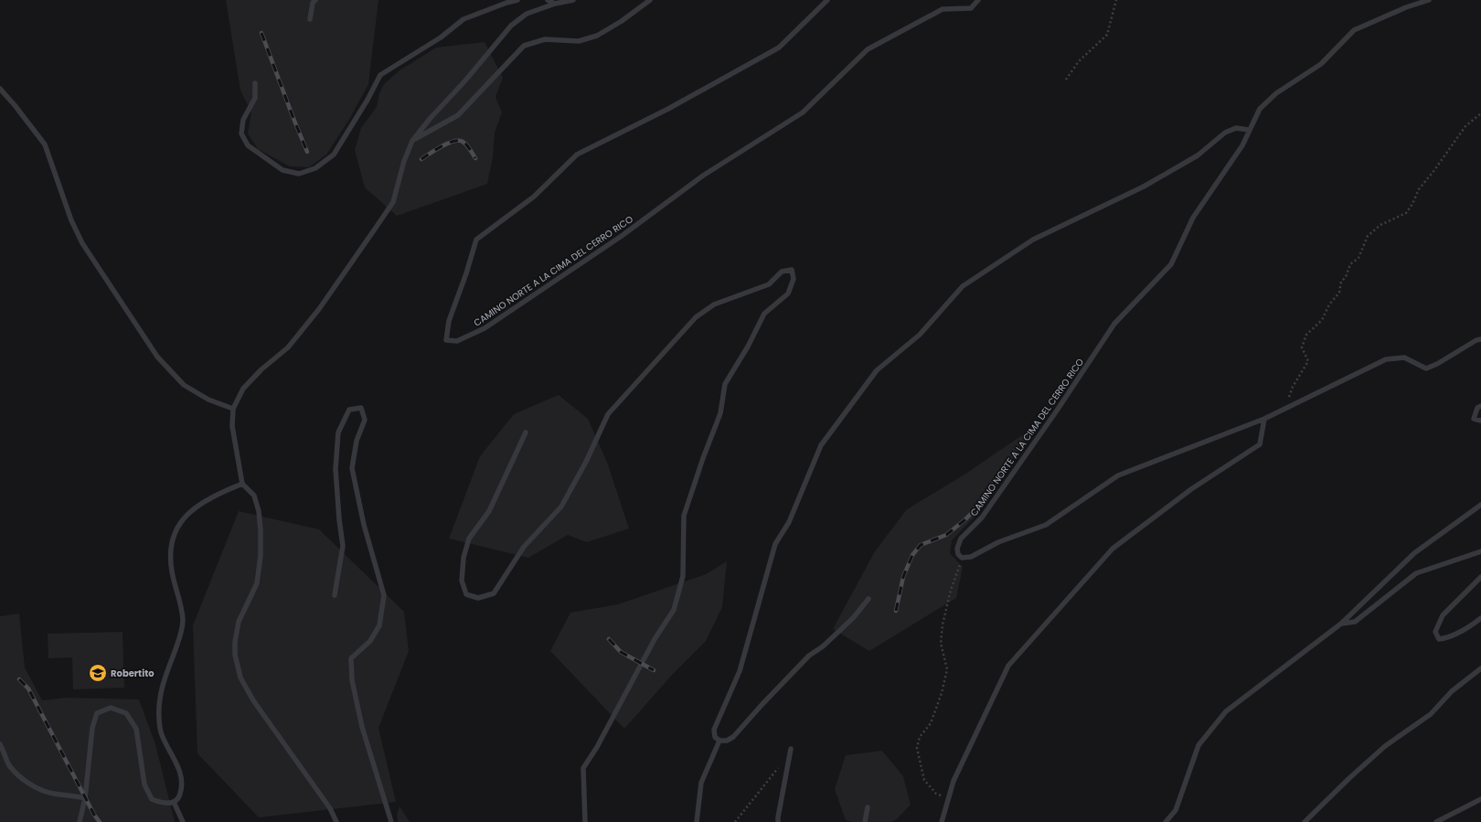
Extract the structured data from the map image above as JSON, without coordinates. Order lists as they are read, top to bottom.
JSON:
{
  "streets": {
    "lane": ["CAMINO NORTE A LA CIMA DEL CERRO RICO"]
  },
  "places": {
    "school or university": ["Robertito"]
  }
}
